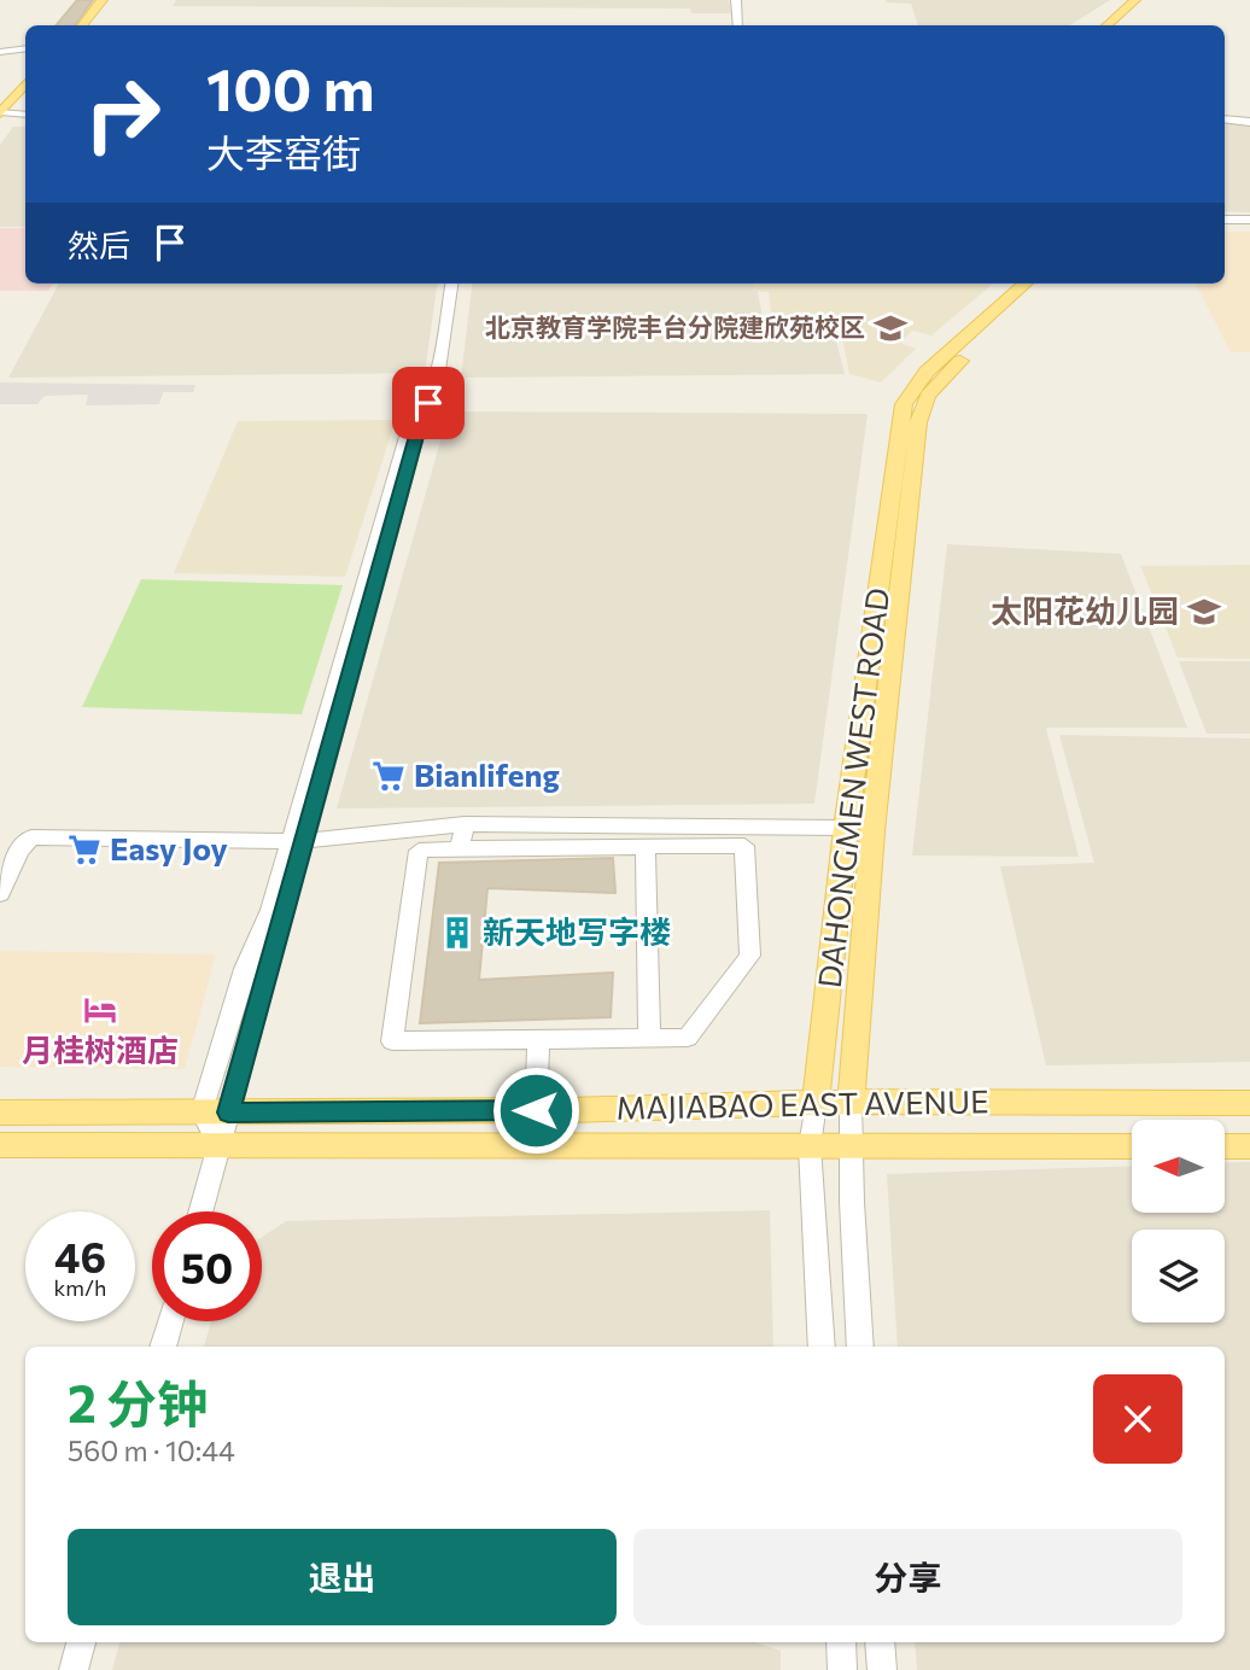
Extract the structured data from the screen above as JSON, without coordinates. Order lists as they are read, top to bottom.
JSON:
{
  "streets": {
    "main road": ["DAHONGMEN WEST ROAD", "MAJIABAO EAST AVENUE"]
  },
  "crossings": [
    ["DAHONGMEN WEST ROAD", "MAJIABAO EAST AVENUE"]
  ],
  "places": {
    "school or university": ["北京教育学院丰台分院建欣苑校区", "太阳花幼儿园"],
    "supermarket": ["Bianlifeng", "Easy Joy"],
    "building": ["新天地写字楼"],
    "hotel": ["月桂树酒店"]
  },
  "north": "left",
  "page": {
    "turn": ["100 m", "大李窑街"],
    "then": "然后",
    "speed": "46 km/h",
    "limit": "50",
    "heading": ["2 分钟", "560 m · 10:44"],
    "buttons": ["退出", "分享"]
  }
}
